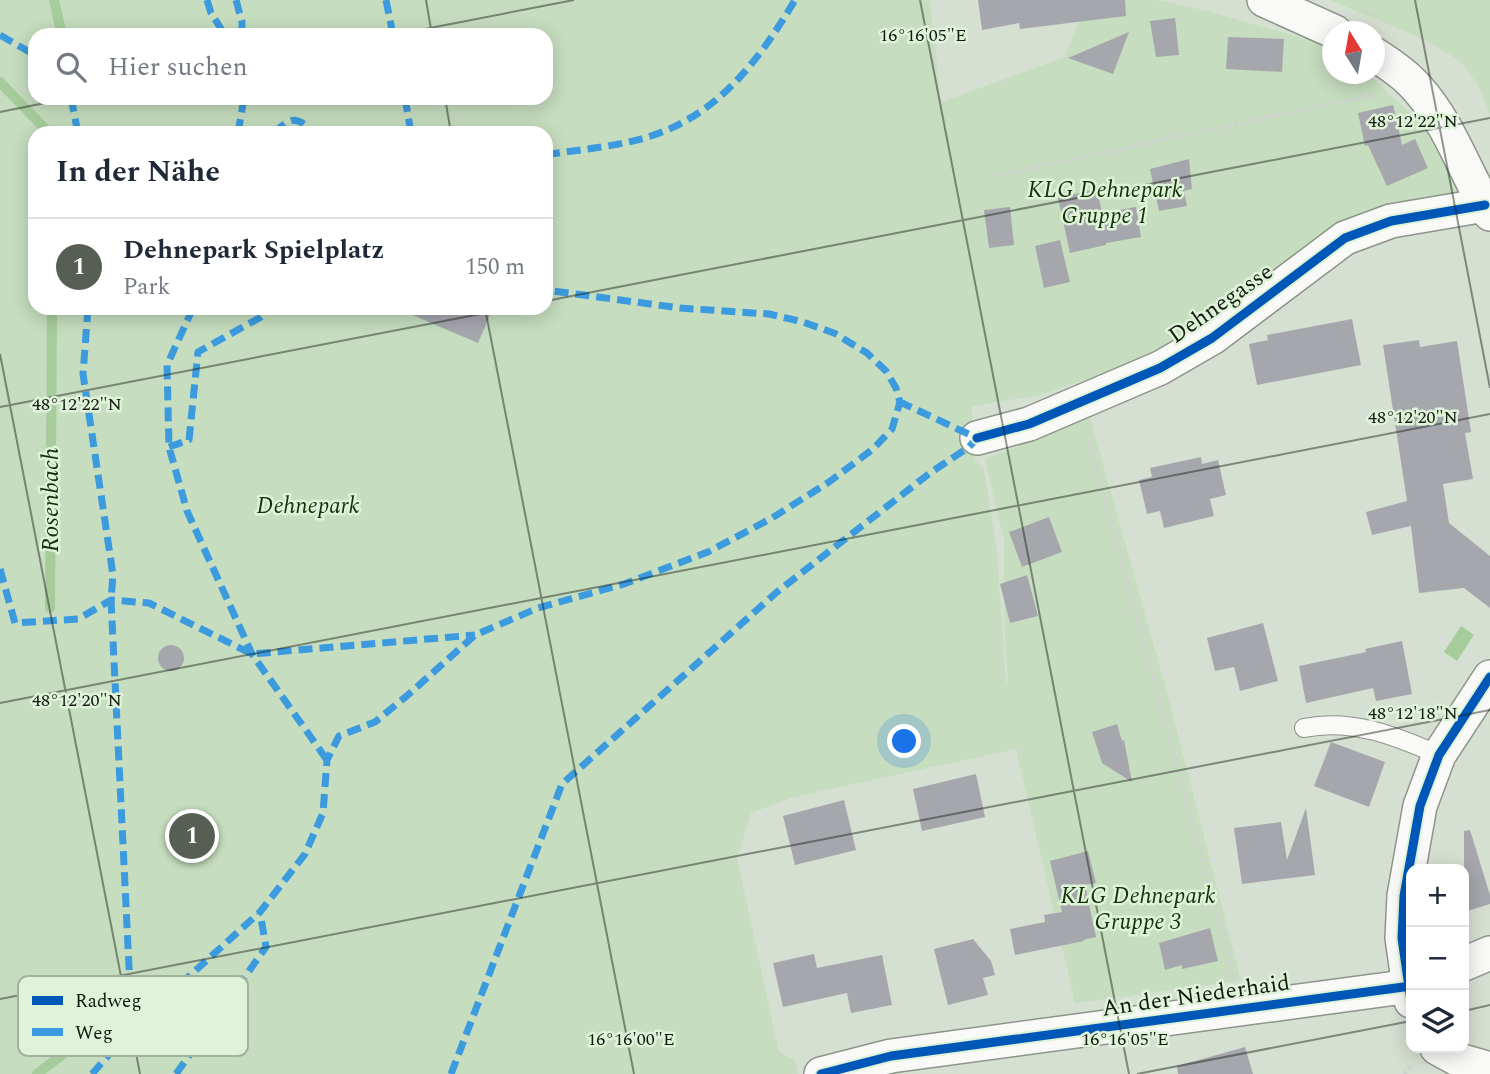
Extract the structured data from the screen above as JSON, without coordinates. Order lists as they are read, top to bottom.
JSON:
{
  "streets": {
    "street": ["Dehnegasse", "An der Niederhaid"]
  },
  "water": ["Rosenbach"],
  "parks": ["KLG Dehnepark Gruppe 1", "Dehnepark", "KLG Dehnepark Gruppe 3"],
  "legend": ["Radweg", "Weg"],
  "north": "top",
  "page": {
    "search": "Hier suchen",
    "heading": "In der Nähe",
    "list": [
      {
        "mark": "1",
        "name": "Dehnepark Spielplatz",
        "note": "Park",
        "value": "150 m"
      }
    ],
    "pins": "1",
    "map_buttons": ["+", "−"]
  },
  "coordinates": [
    "16°16'05\"E",
    "48°12'22\"N",
    "48°12'20\"N",
    "48°12'18\"N",
    "16°16'00\"E"
  ]
}
